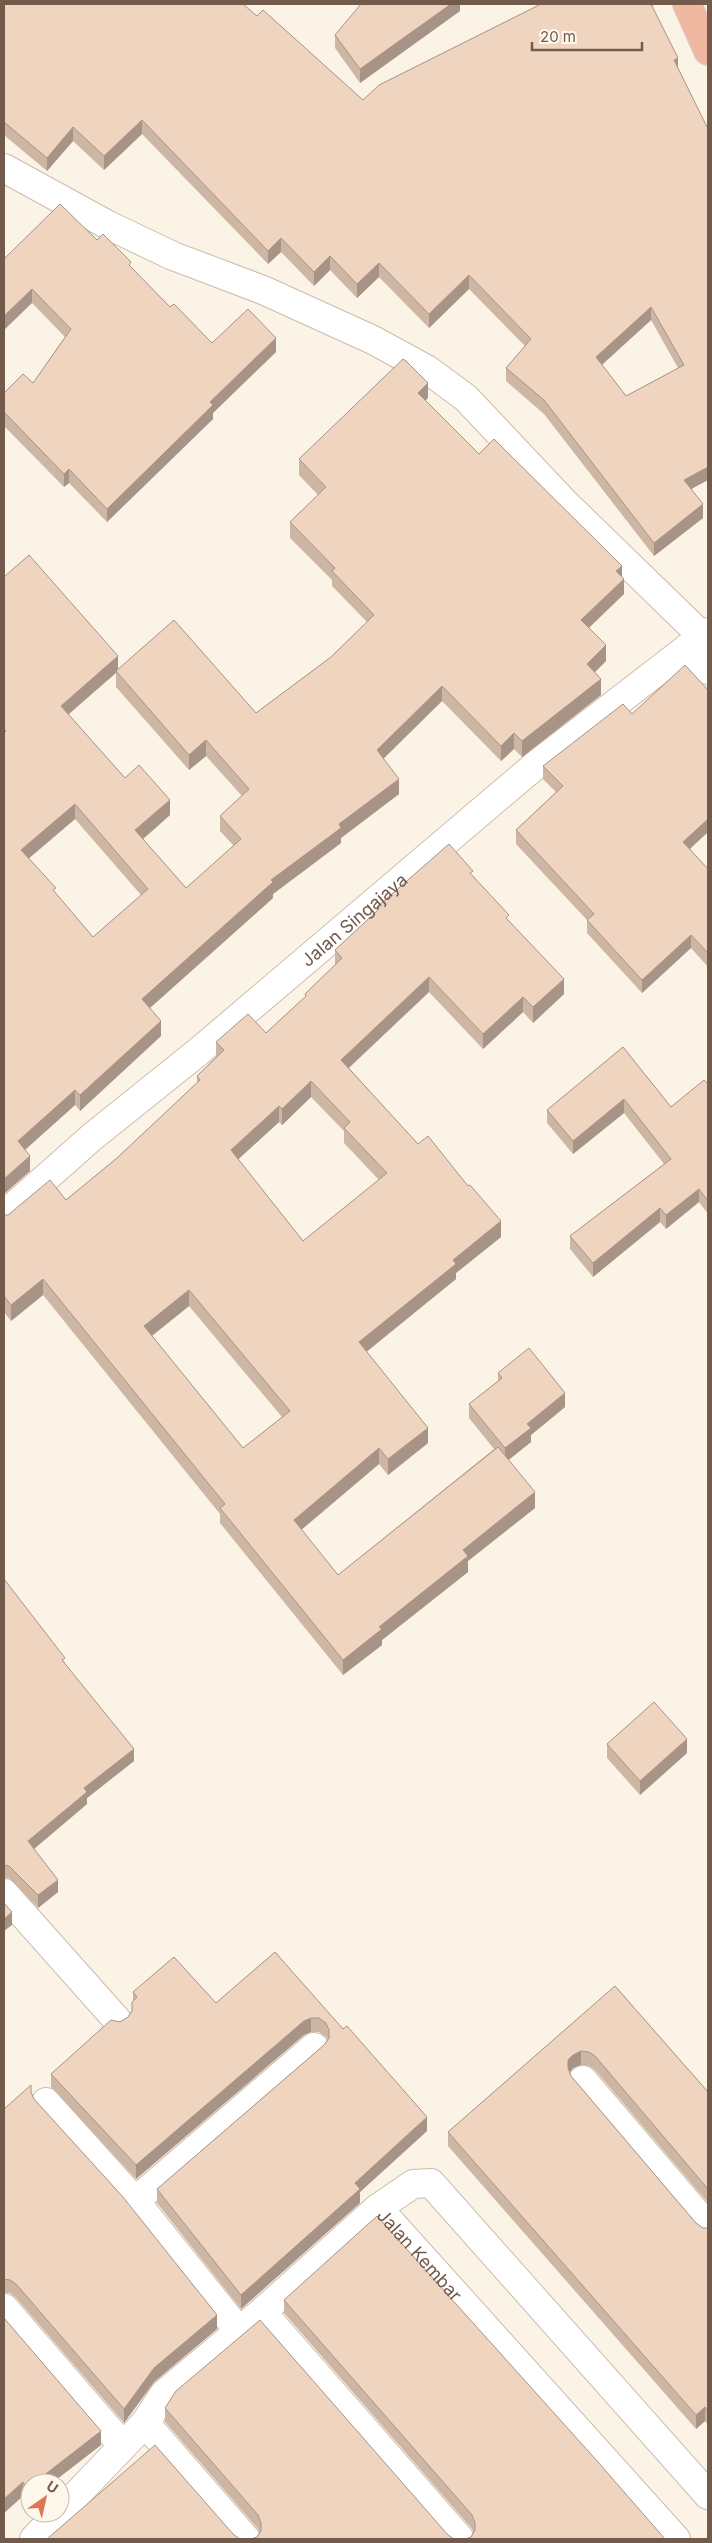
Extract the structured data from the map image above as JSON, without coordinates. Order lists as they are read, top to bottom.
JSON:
{
  "streets": {
    "street": ["Jalan Singajaya", "Jalan Kembar"]
  },
  "scale_bar": "20 m",
  "north": "top right"
}
